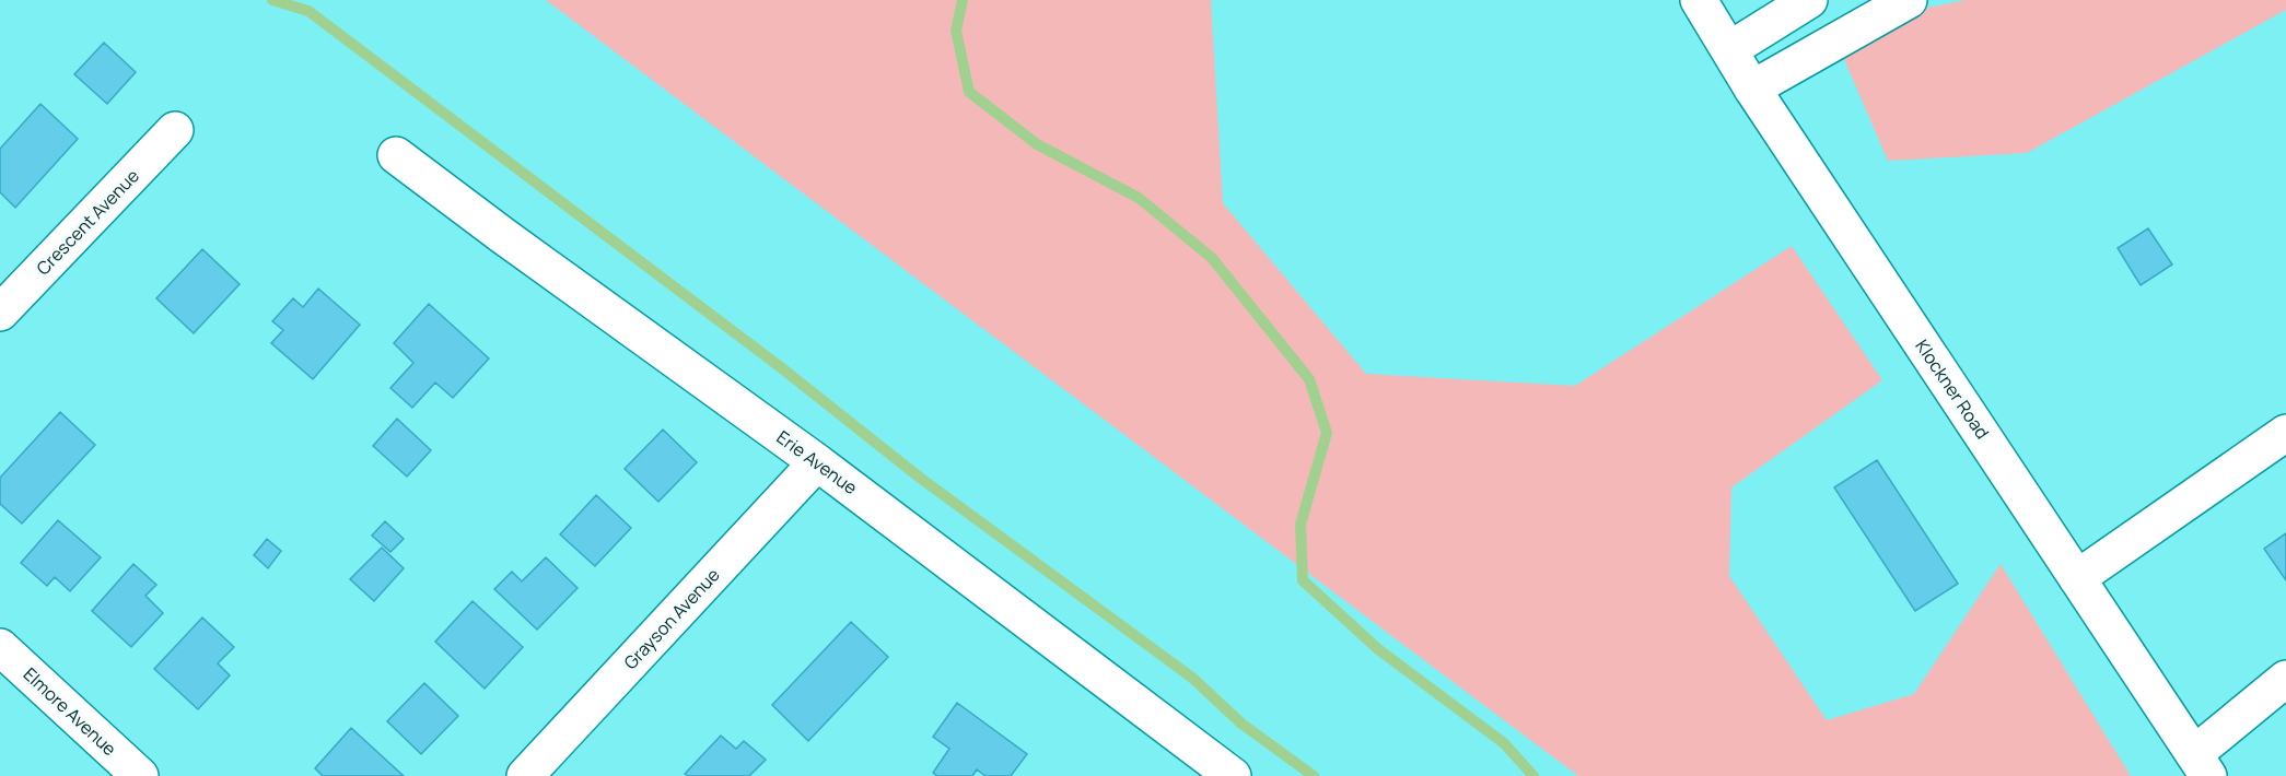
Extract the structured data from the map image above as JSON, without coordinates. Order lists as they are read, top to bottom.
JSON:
{
  "streets": {
    "street": [
      "Crescent Avenue",
      "Klockner Road",
      "Erie Avenue",
      "Grayson Avenue",
      "Elmore Avenue"
    ]
  },
  "crossings": [
    ["Erie Avenue", "Grayson Avenue"]
  ]
}
